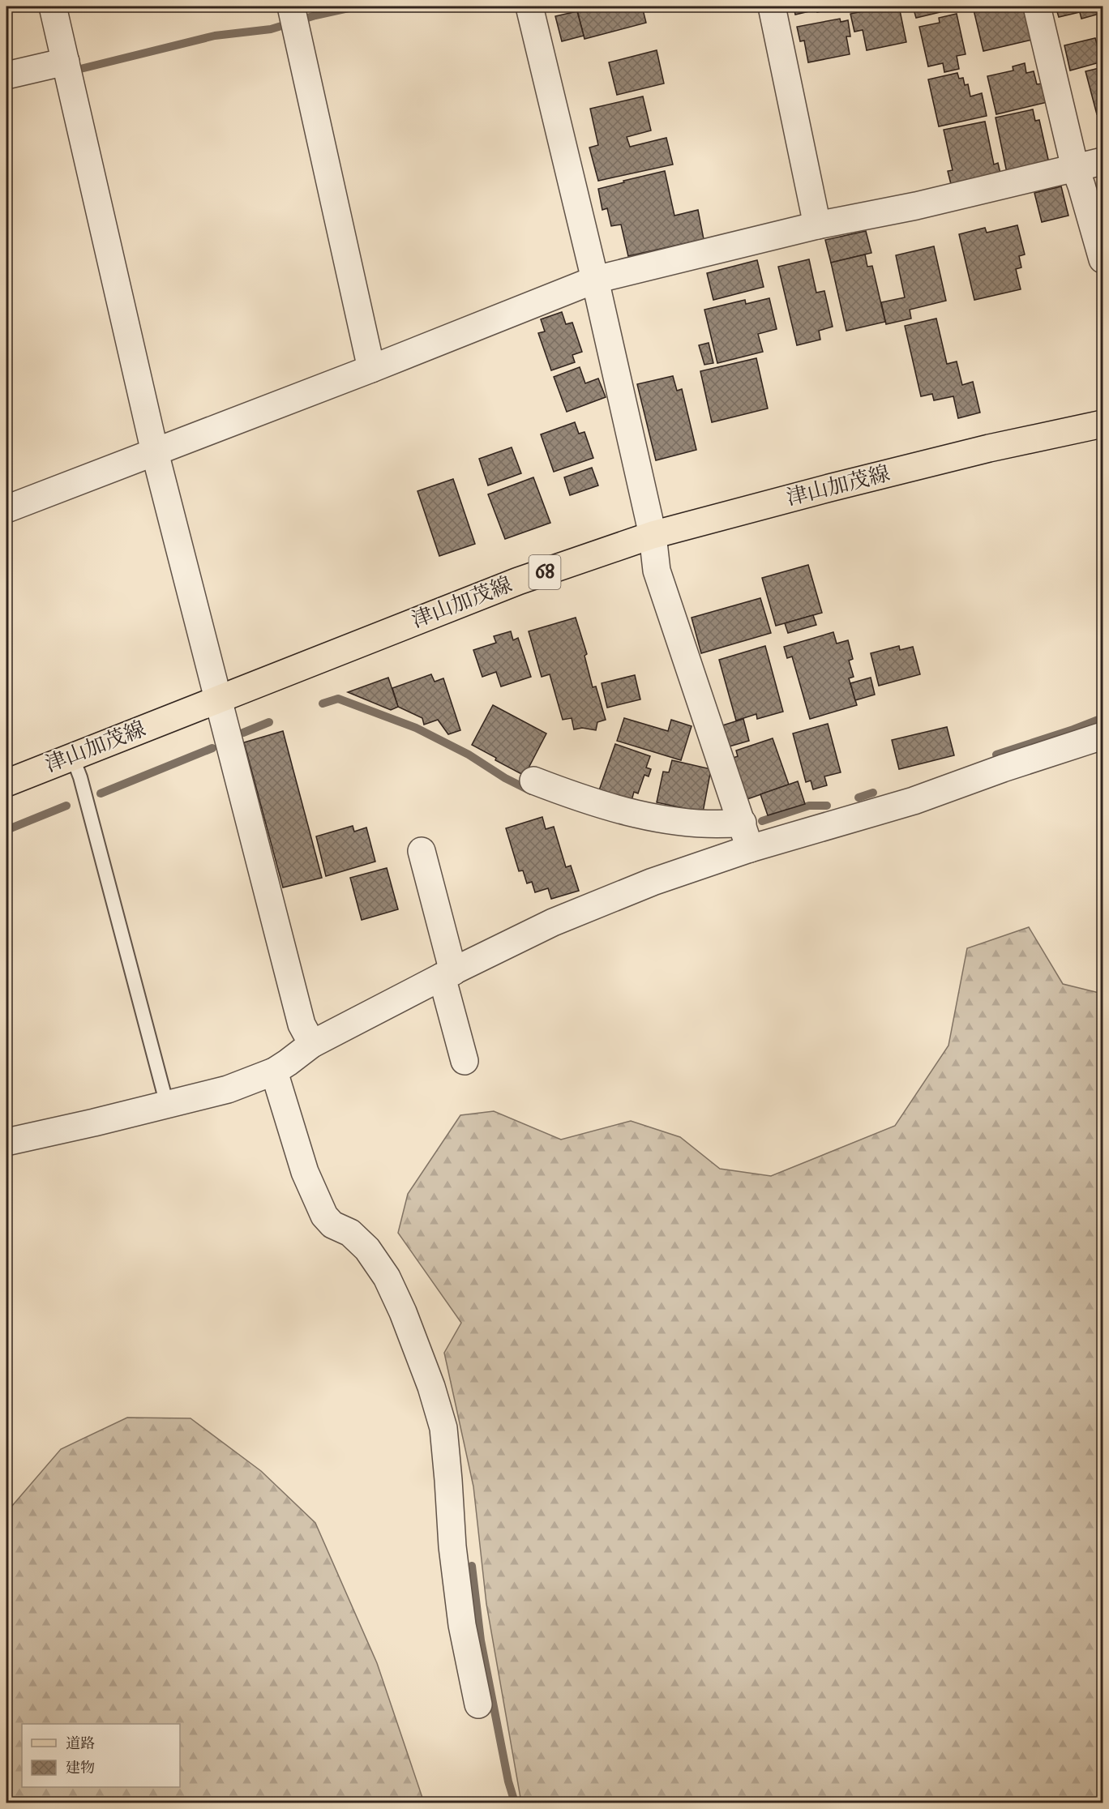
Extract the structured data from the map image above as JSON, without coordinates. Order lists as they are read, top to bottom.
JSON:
{
  "streets": {
    "main road": ["津山加茂線", "68"]
  },
  "legend": ["道路", "建物"]
}
